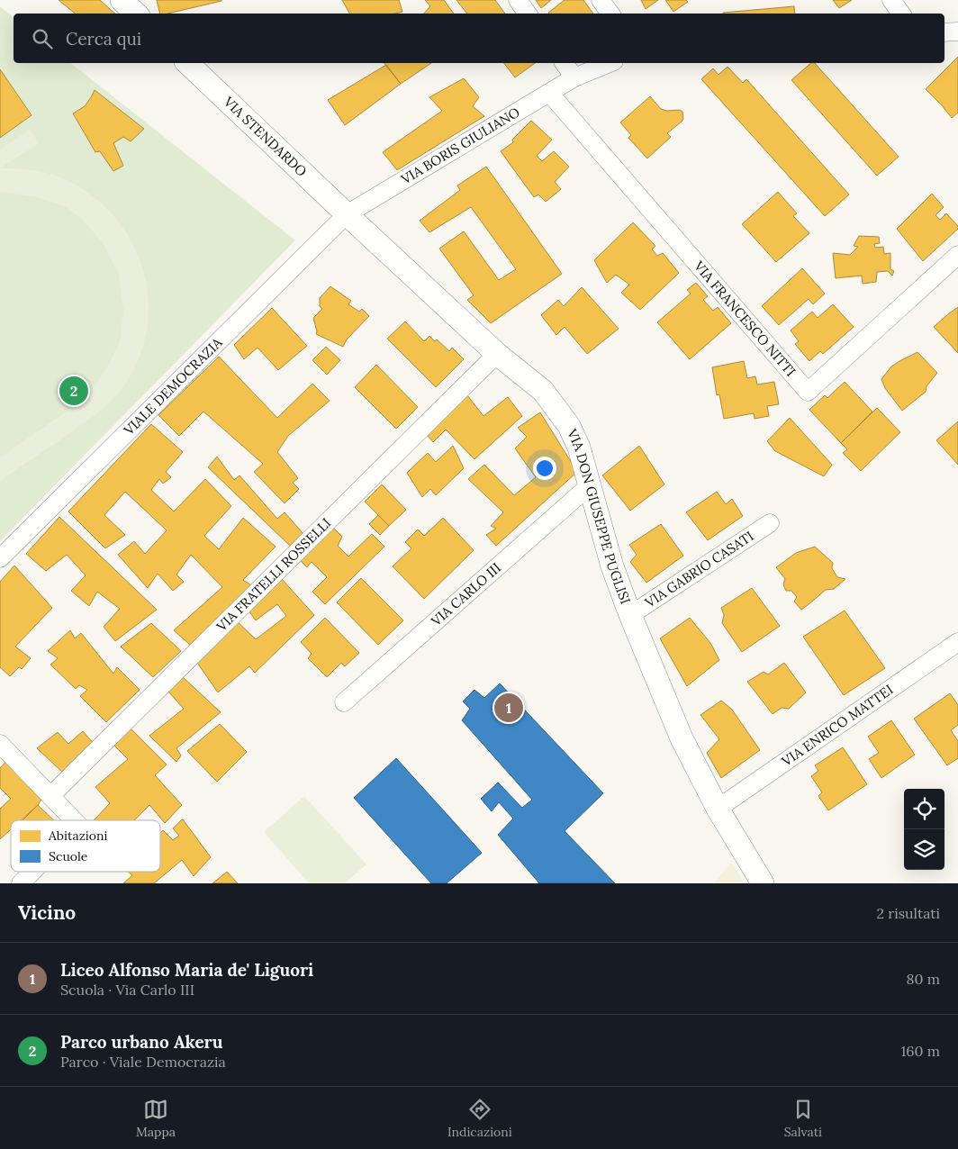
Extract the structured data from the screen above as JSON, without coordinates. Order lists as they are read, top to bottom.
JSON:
{
  "streets": {
    "street": [
      "VIA STENDARDO",
      "VIA BORIS GIULIANO",
      "VIA FRANCESCO NITTI",
      "VIALE DEMOCRAZIA",
      "VIA DON GIUSEPPE PUGLISI",
      "VIA GABRIO CASATI",
      "VIA FRATELLI ROSSELLI",
      "VIA CARLO III",
      "VIA ENRICO MATTEI"
    ]
  },
  "crossings": [
    ["VIA STENDARDO", "VIA BORIS GIULIANO"],
    ["VIA STENDARDO", "VIALE DEMOCRAZIA"],
    ["VIA STENDARDO", "VIA DON GIUSEPPE PUGLISI"],
    ["VIA BORIS GIULIANO", "VIA FRANCESCO NITTI"],
    ["VIA BORIS GIULIANO", "VIALE DEMOCRAZIA"],
    ["VIA BORIS GIULIANO", "VIA DON GIUSEPPE PUGLISI"],
    ["VIALE DEMOCRAZIA", "VIA DON GIUSEPPE PUGLISI"],
    ["VIA DON GIUSEPPE PUGLISI", "VIA GABRIO CASATI"],
    ["VIA DON GIUSEPPE PUGLISI", "VIA FRATELLI ROSSELLI"],
    ["VIA DON GIUSEPPE PUGLISI", "VIA CARLO III"],
    ["VIA DON GIUSEPPE PUGLISI", "VIA ENRICO MATTEI"]
  ],
  "legend": ["Abitazioni", "Scuole"],
  "page": {
    "search": "Cerca qui",
    "pins": ["2", "1"],
    "heading": ["Vicino", "2 risultati"],
    "list": [
      {
        "mark": "1",
        "name": "Liceo Alfonso Maria de' Liguori",
        "note": "Scuola · Via Carlo III",
        "value": "80 m"
      },
      {
        "mark": "2",
        "name": "Parco urbano Akeru",
        "note": "Parco · Viale Democrazia",
        "value": "160 m"
      }
    ],
    "nav": ["Mappa", "Indicazioni", "Salvati"]
  }
}
